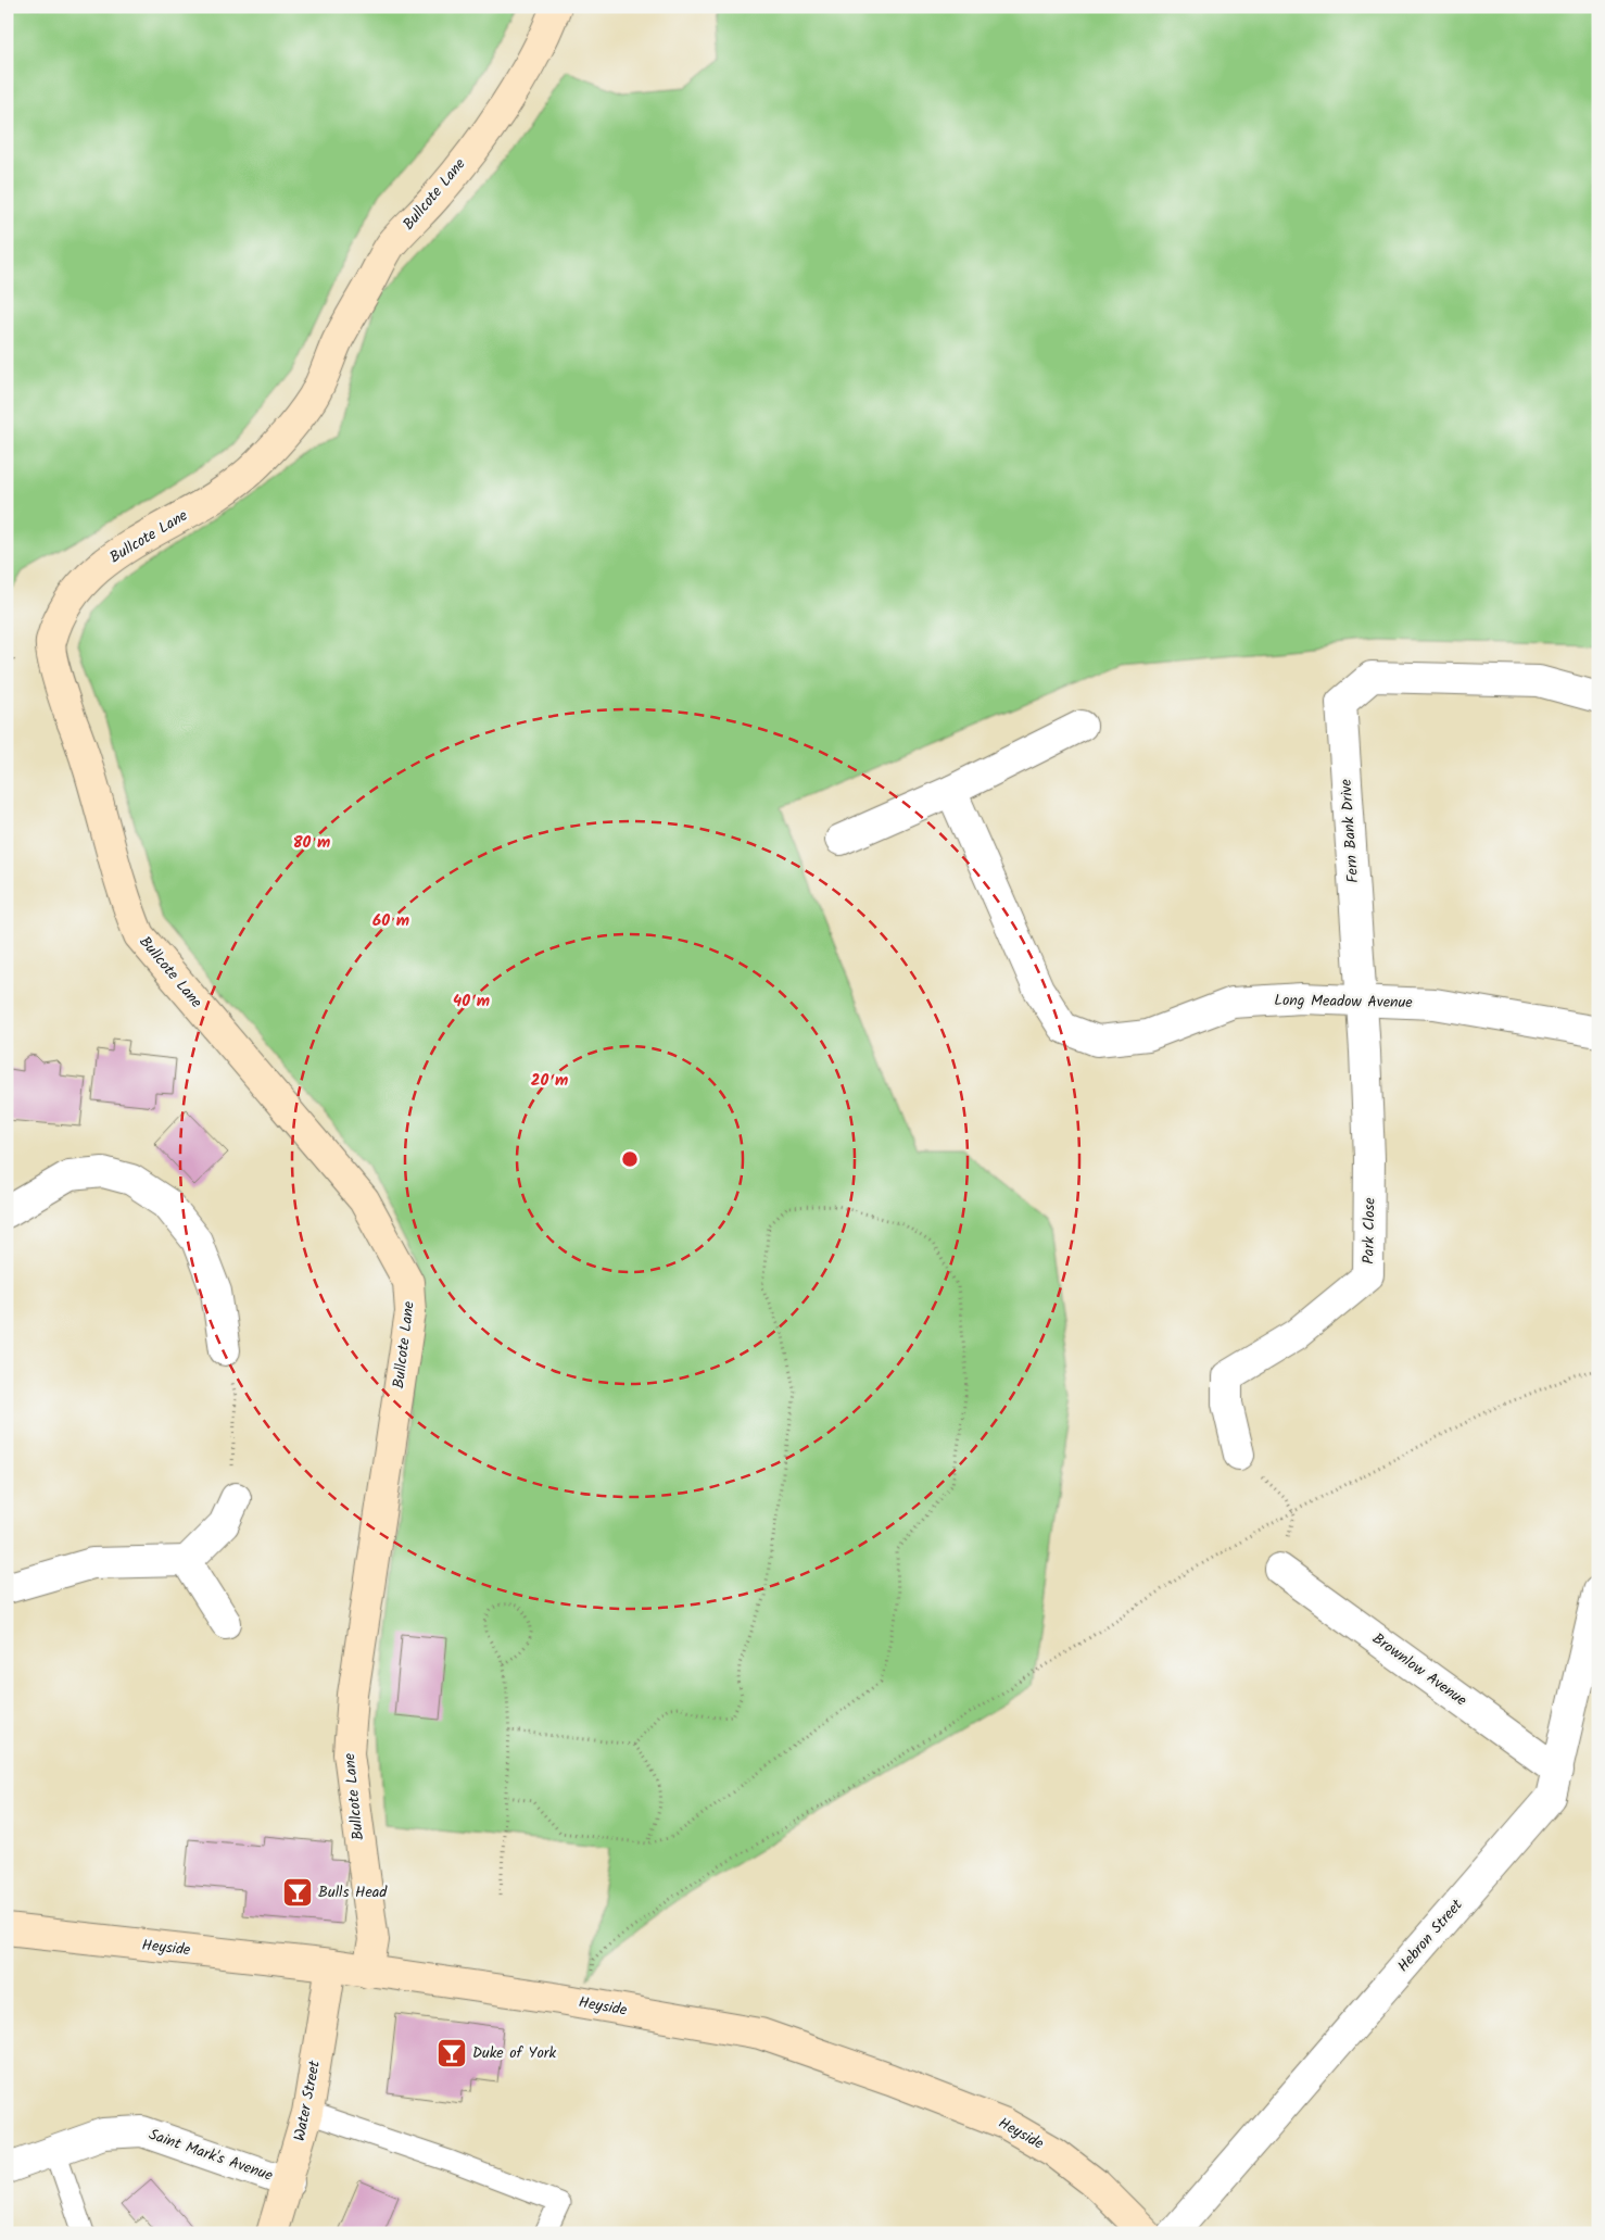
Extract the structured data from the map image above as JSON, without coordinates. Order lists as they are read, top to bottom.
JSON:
{
  "streets": {
    "street": [
      "Bullcote Lane",
      "Fern Bank Drive",
      "Long Meadow Avenue",
      "Park Close",
      "Brownlow Avenue",
      "Hebron Street",
      "Heyside",
      "Water Street",
      "Saint Mark's Avenue"
    ]
  },
  "crossings": [
    ["Bullcote Lane", "Heyside"],
    ["Fern Bank Drive", "Long Meadow Avenue"],
    ["Fern Bank Drive", "Park Close"],
    ["Long Meadow Avenue", "Park Close"],
    ["Brownlow Avenue", "Hebron Street"],
    ["Heyside", "Water Street"],
    ["Water Street", "Saint Mark's Avenue"]
  ],
  "places": {
    "bar": ["Bulls Head", "Duke of York"]
  },
  "rings": [
    "80 m",
    "60 m",
    "40 m",
    "20 m"
  ]
}
